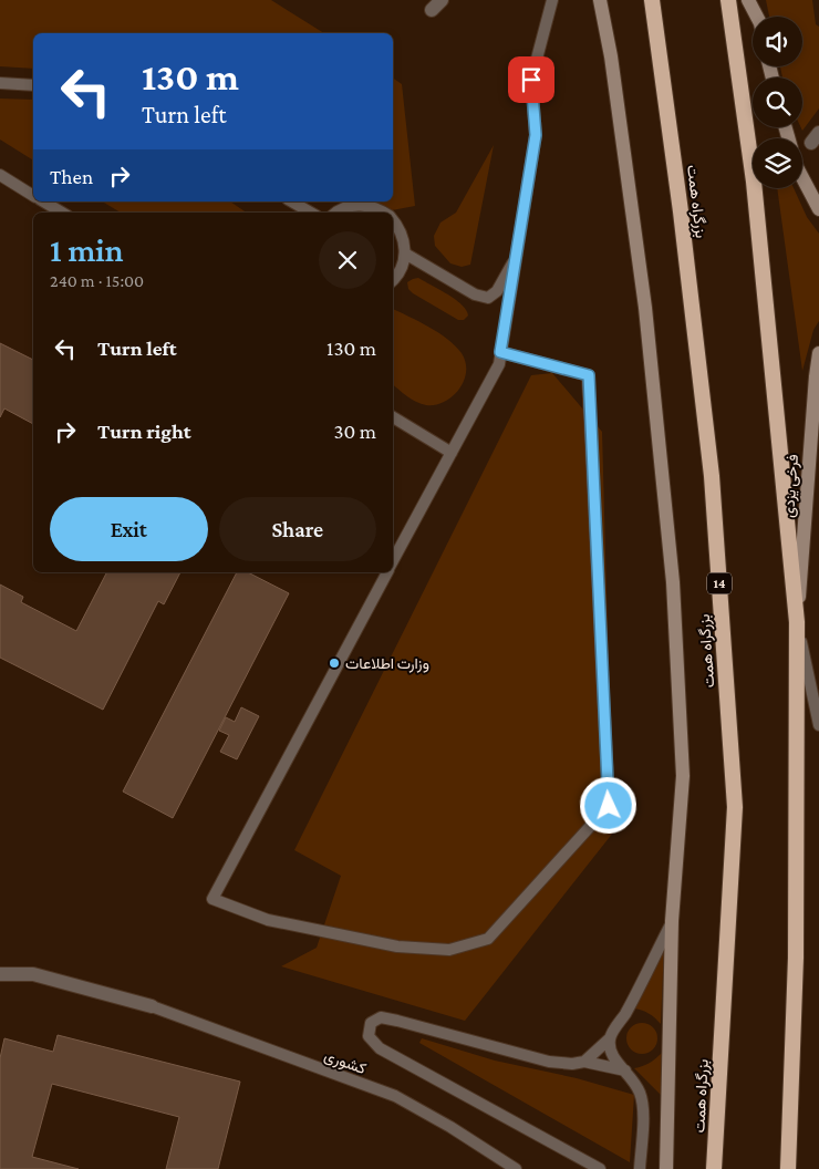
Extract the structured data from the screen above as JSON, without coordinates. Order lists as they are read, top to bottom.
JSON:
{
  "streets": {
    "highway": ["بزرگراه همت", "14"],
    "main road": ["فرخی یزدی"],
    "lane": ["کشوری"]
  },
  "places": ["وزارت اطلاعات"],
  "page": {
    "turn": ["130 m", "Turn left"],
    "then": "Then",
    "heading": ["1 min", "240 m · 15:00"],
    "list": [
      {
        "name": "Turn left",
        "value": "130 m"
      },
      {
        "name": "Turn right",
        "value": "30 m"
      }
    ],
    "buttons": ["Exit", "Share"]
  }
}
